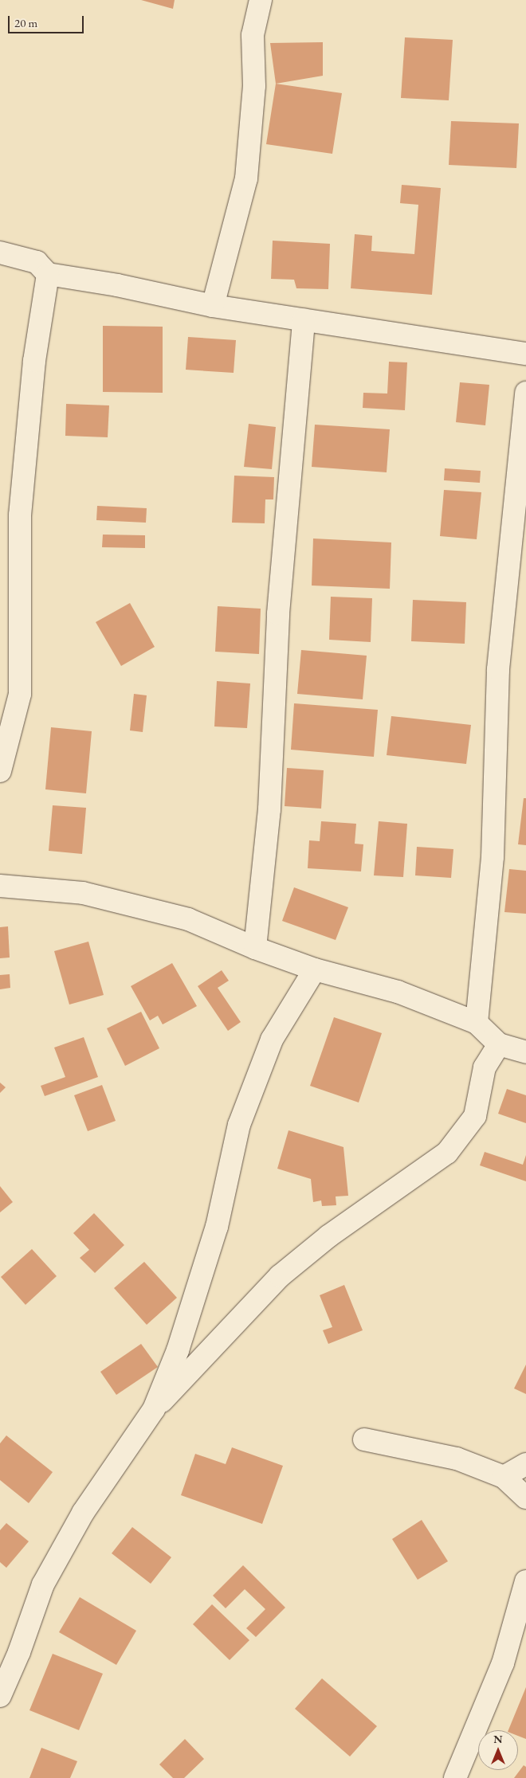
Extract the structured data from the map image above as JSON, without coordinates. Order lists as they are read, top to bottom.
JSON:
{
  "scale_bar": "20 m",
  "north": "top"
}
